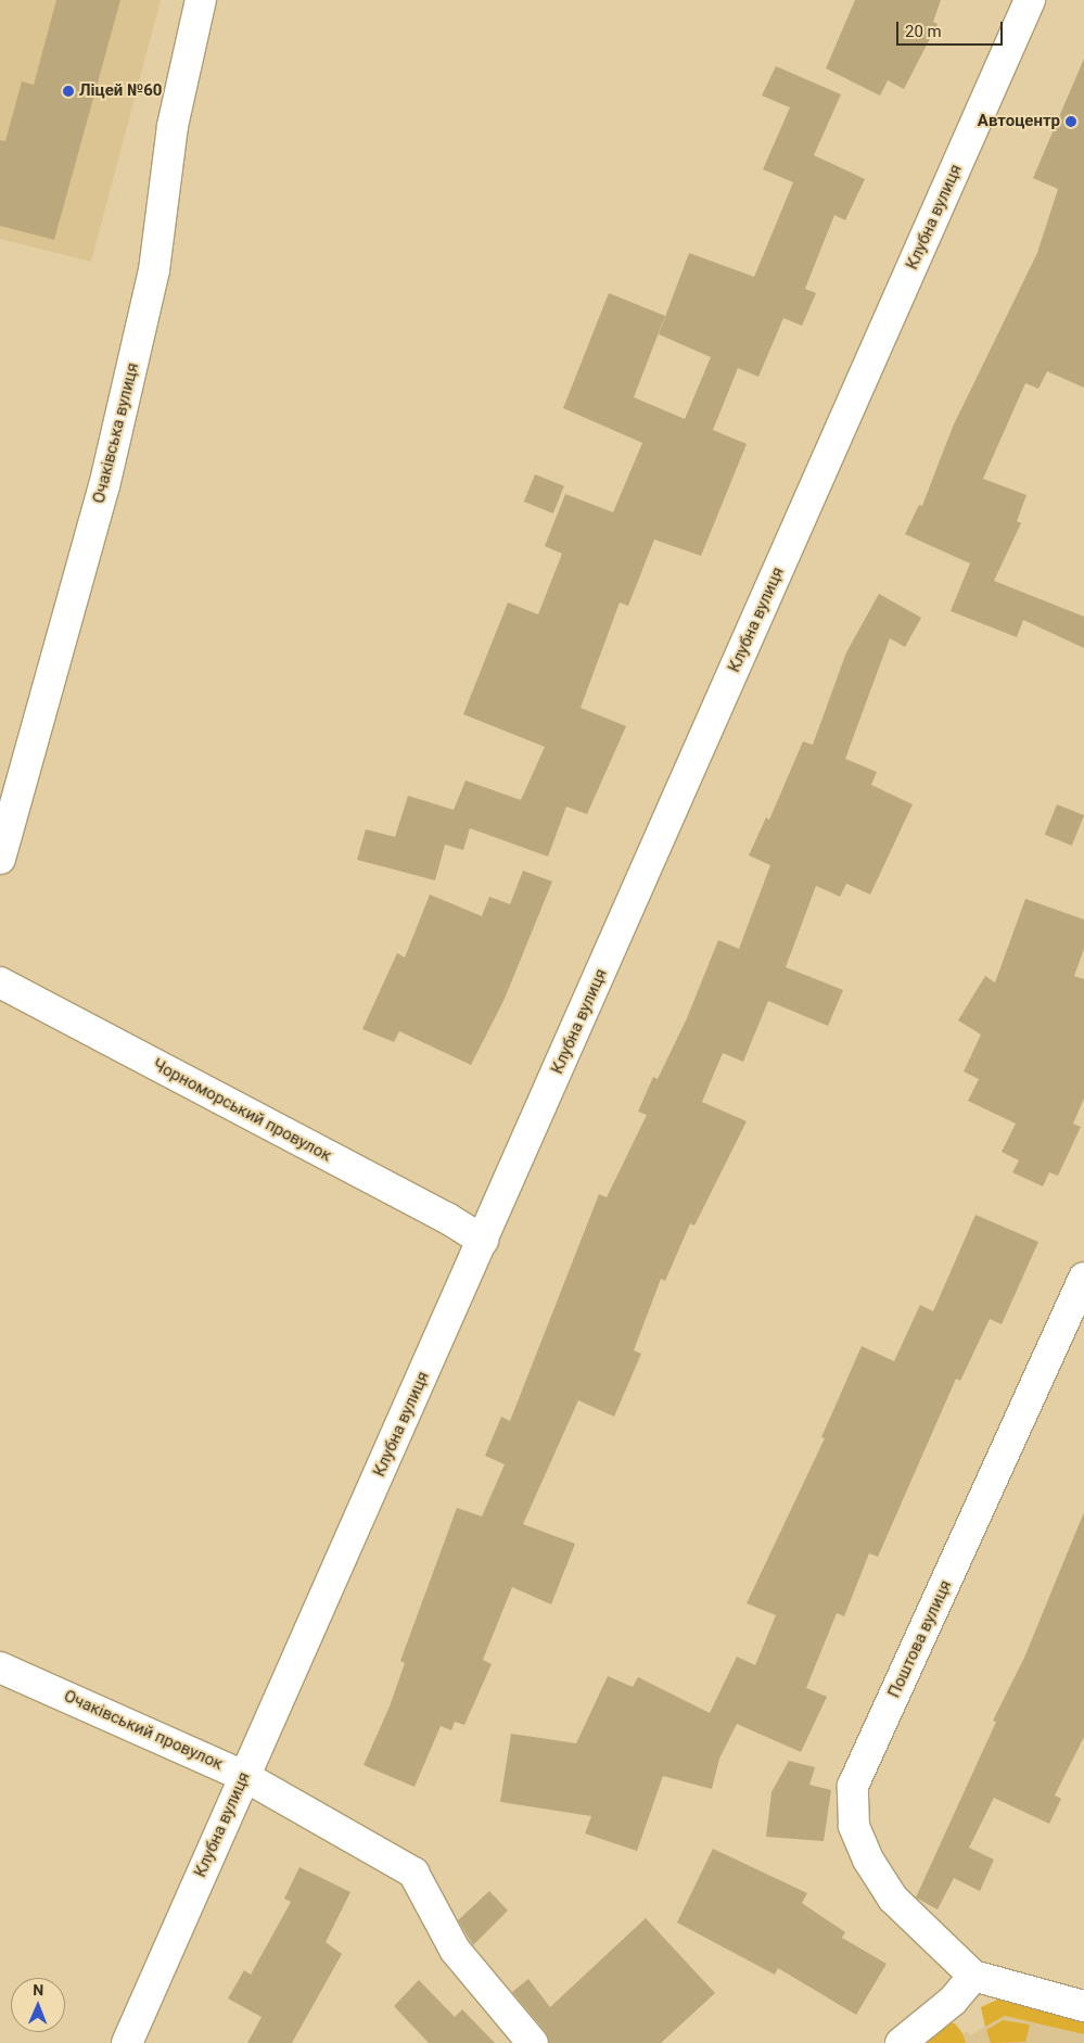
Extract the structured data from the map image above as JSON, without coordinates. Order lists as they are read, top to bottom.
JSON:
{
  "streets": {
    "street": [
      "Клубна вулиця",
      "Очаківська вулиця",
      "Чорноморський провулок",
      "Поштова вулиця",
      "Очаківський провулок"
    ]
  },
  "crossings": [
    ["Клубна вулиця", "Чорноморський провулок"],
    ["Клубна вулиця", "Очаківський провулок"]
  ],
  "places": ["Ліцей №60", "Автоцентр"],
  "scale_bar": "20 m",
  "north": "top"
}
